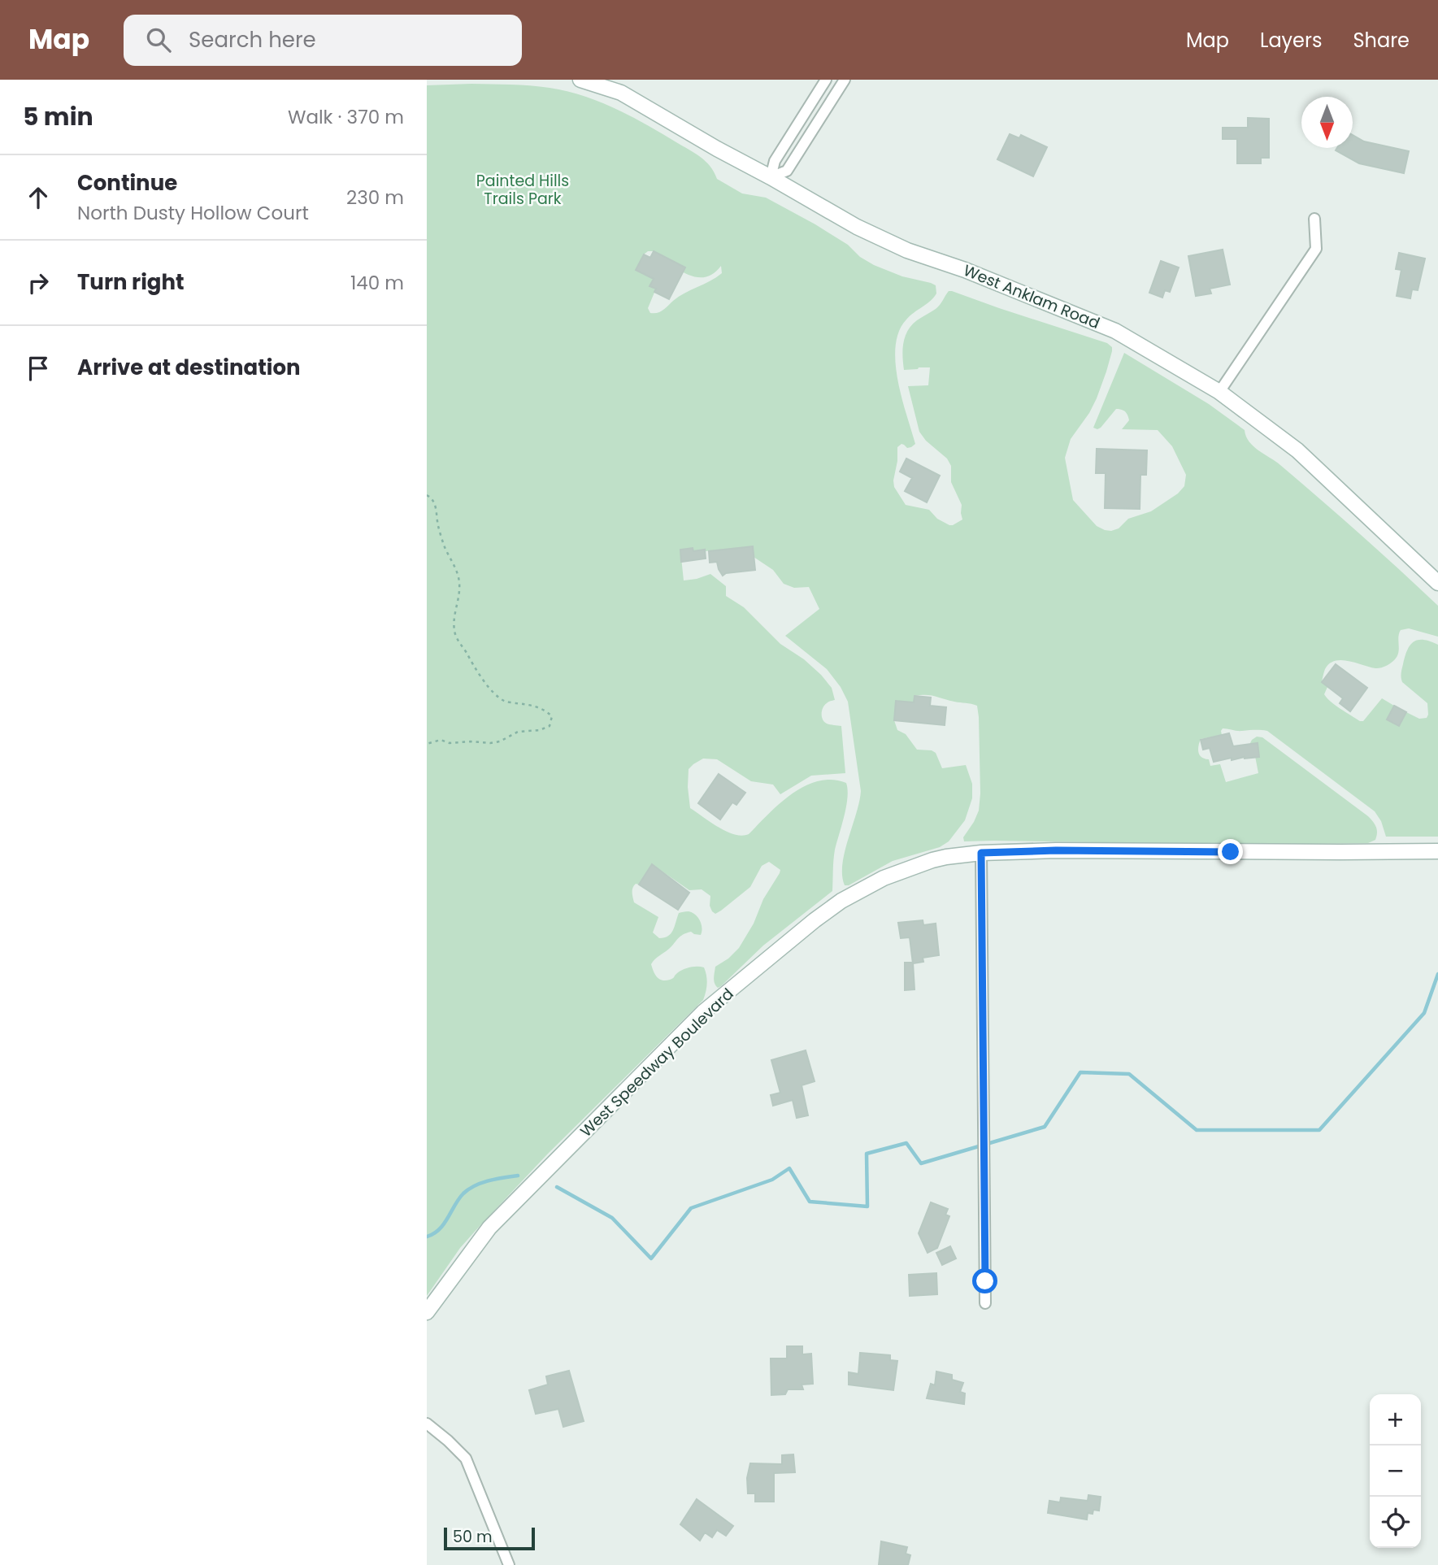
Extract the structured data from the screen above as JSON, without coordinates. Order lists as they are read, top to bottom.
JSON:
{
  "streets": {
    "main road": ["West Anklam Road", "West Speedway Boulevard"]
  },
  "parks": ["Painted Hills Trails Park"],
  "scale_bar": "50 m",
  "north": "bottom",
  "page": {
    "header": "Map",
    "search": "Search here",
    "nav": ["Map", "Layers", "Share"],
    "heading": ["5 min", "Walk · 370 m"],
    "list": [
      ["Continue", "North Dusty Hollow Court", "230 m"],
      ["Turn right", "140 m"],
      "Arrive at destination"
    ],
    "map_buttons": ["+", "−"],
    "scale": "50 m"
  }
}
